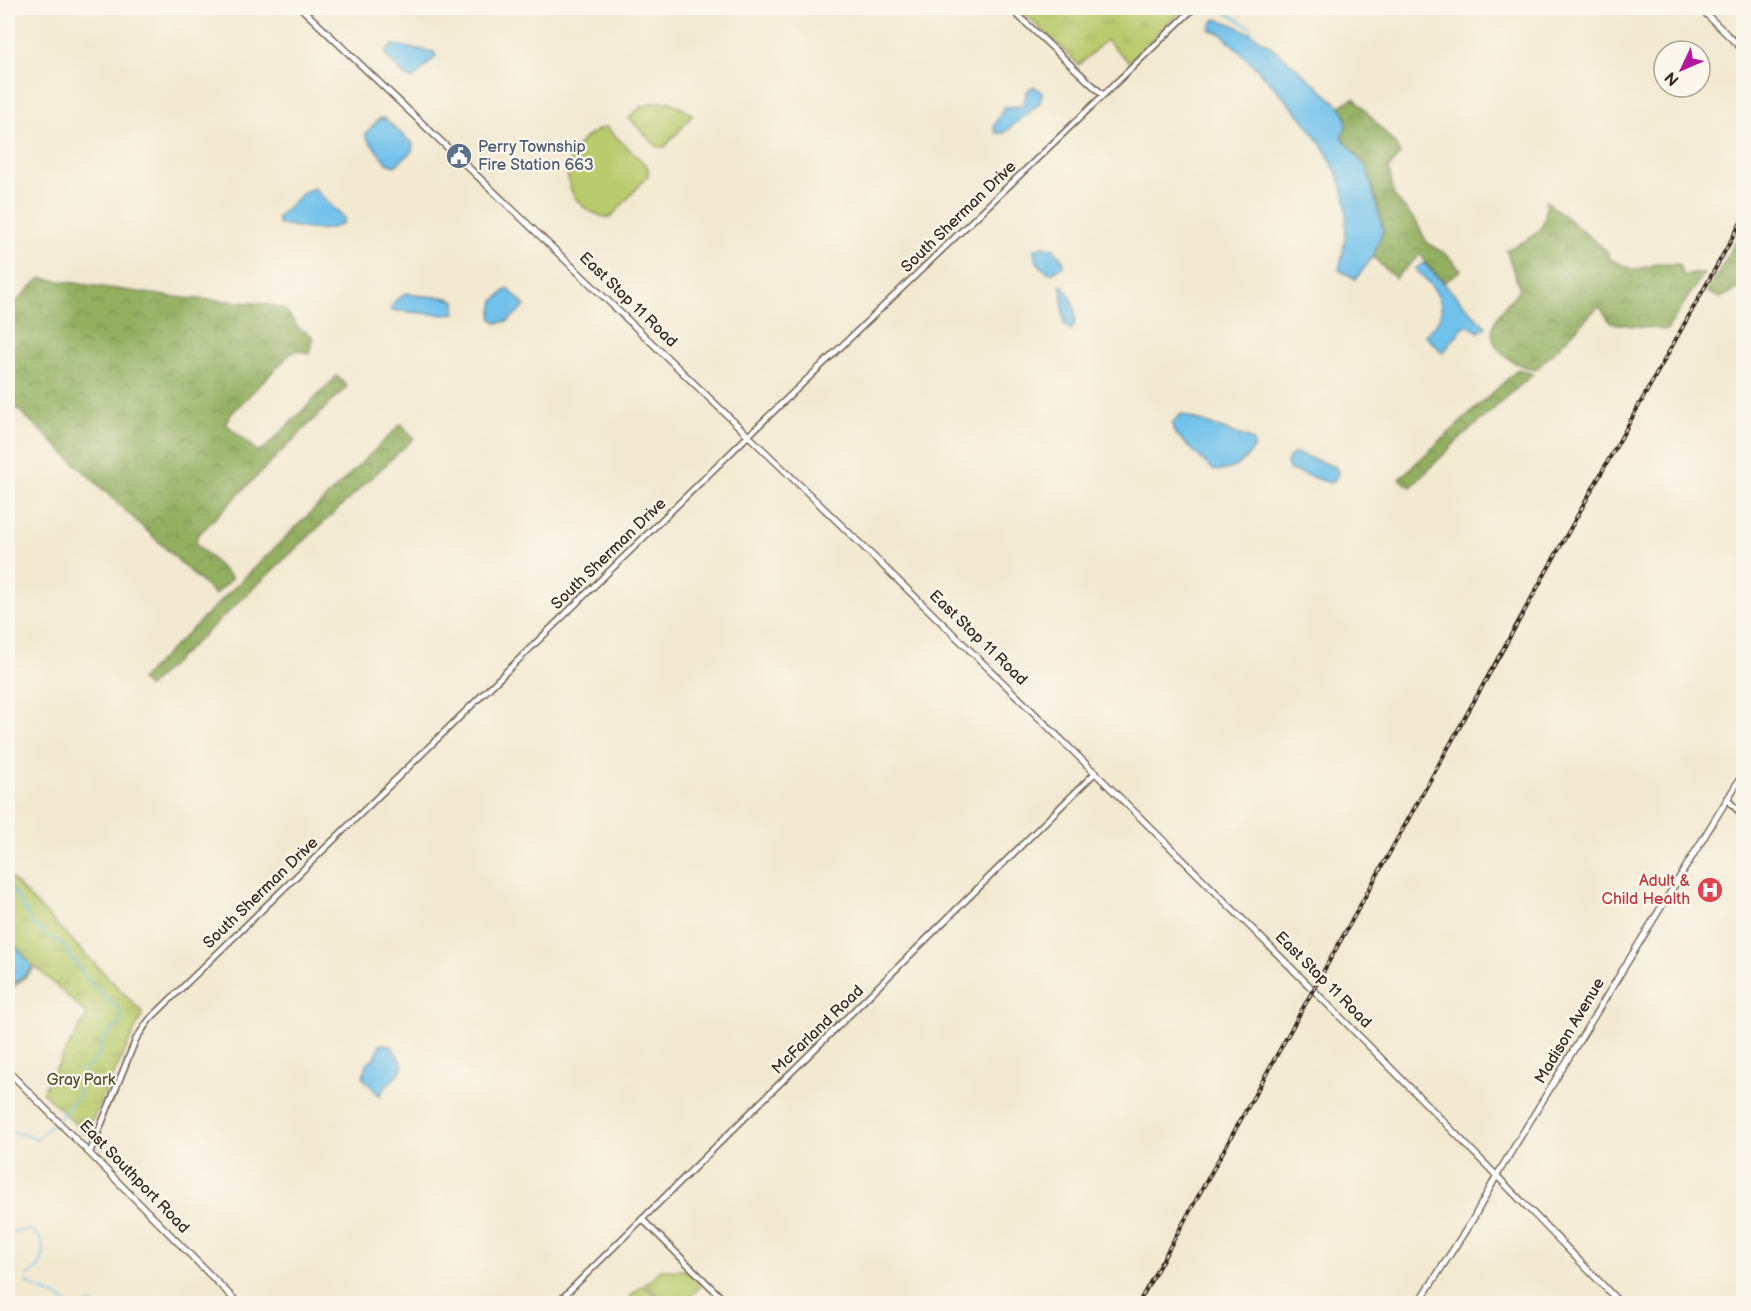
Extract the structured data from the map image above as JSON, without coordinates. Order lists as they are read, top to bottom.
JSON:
{
  "streets": {
    "main road": ["East Stop 11 Road", "Madison Avenue", "East Southport Road"],
    "street": ["South Sherman Drive", "McFarland Road"]
  },
  "crossings": [
    ["South Sherman Drive", "East Stop 11 Road"],
    ["South Sherman Drive", "East Southport Road"],
    ["East Stop 11 Road", "McFarland Road"],
    ["East Stop 11 Road", "Madison Avenue"]
  ],
  "parks": ["Gray Park"],
  "places": {
    "public building": ["Perry Township Fire Station 663"],
    "hospital": ["Adult & Child Health"]
  },
  "north": "bottom left"
}
